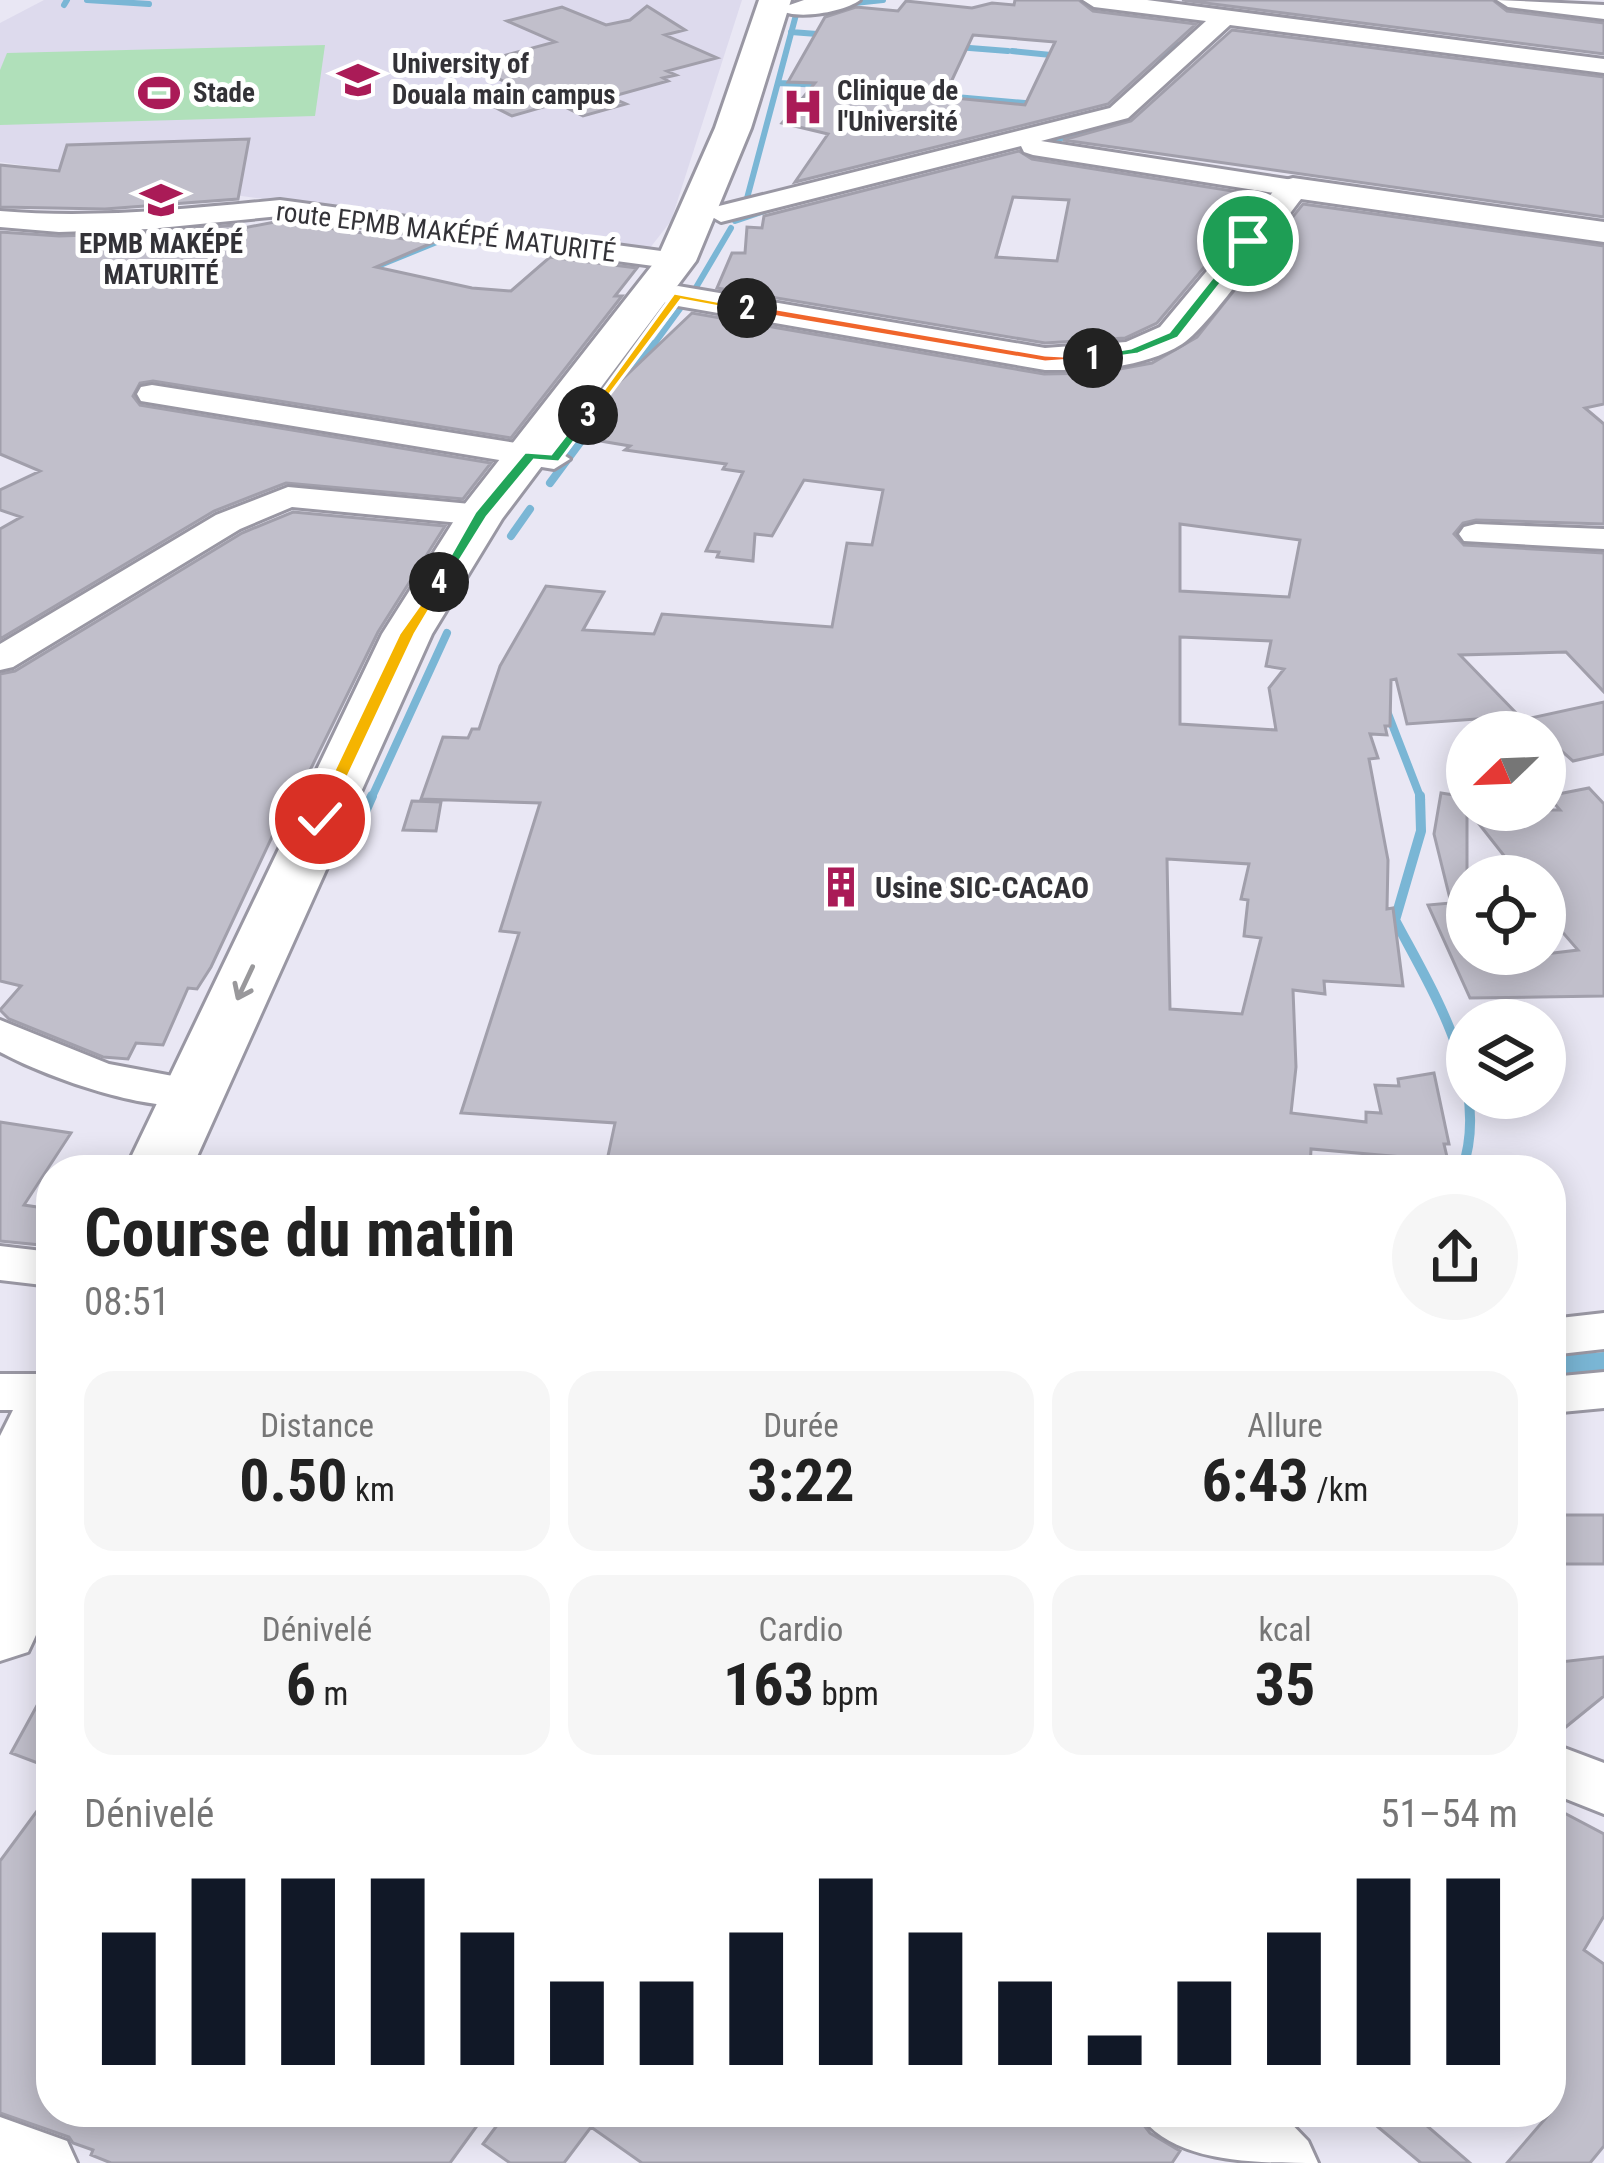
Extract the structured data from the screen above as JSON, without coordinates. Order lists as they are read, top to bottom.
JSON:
{
  "streets": {
    "street": ["route EPMB MAKÉPÉ MATURITÉ"]
  },
  "places": {
    "school or university": ["University of Douala main campus", "EPMB MAKÉPÉ MATURITÉ"],
    "sports": ["Stade"],
    "hospital": ["Clinique de l'Université"],
    "building": ["Usine SIC-CACAO"]
  },
  "north": "bottom left",
  "page": {
    "pins": [
      "2",
      "1",
      "3",
      "4"
    ],
    "heading": ["Course du matin", "08:51"],
    "stats": [
      ["Distance", "0.50 km"],
      ["Durée", "3:22"],
      ["Allure", "6:43 /km"],
      ["Dénivelé", "6 m"],
      ["Cardio", "163 bpm"],
      ["kcal", "35"]
    ],
    "chart": ["Dénivelé", "51–54 m"]
  }
}
